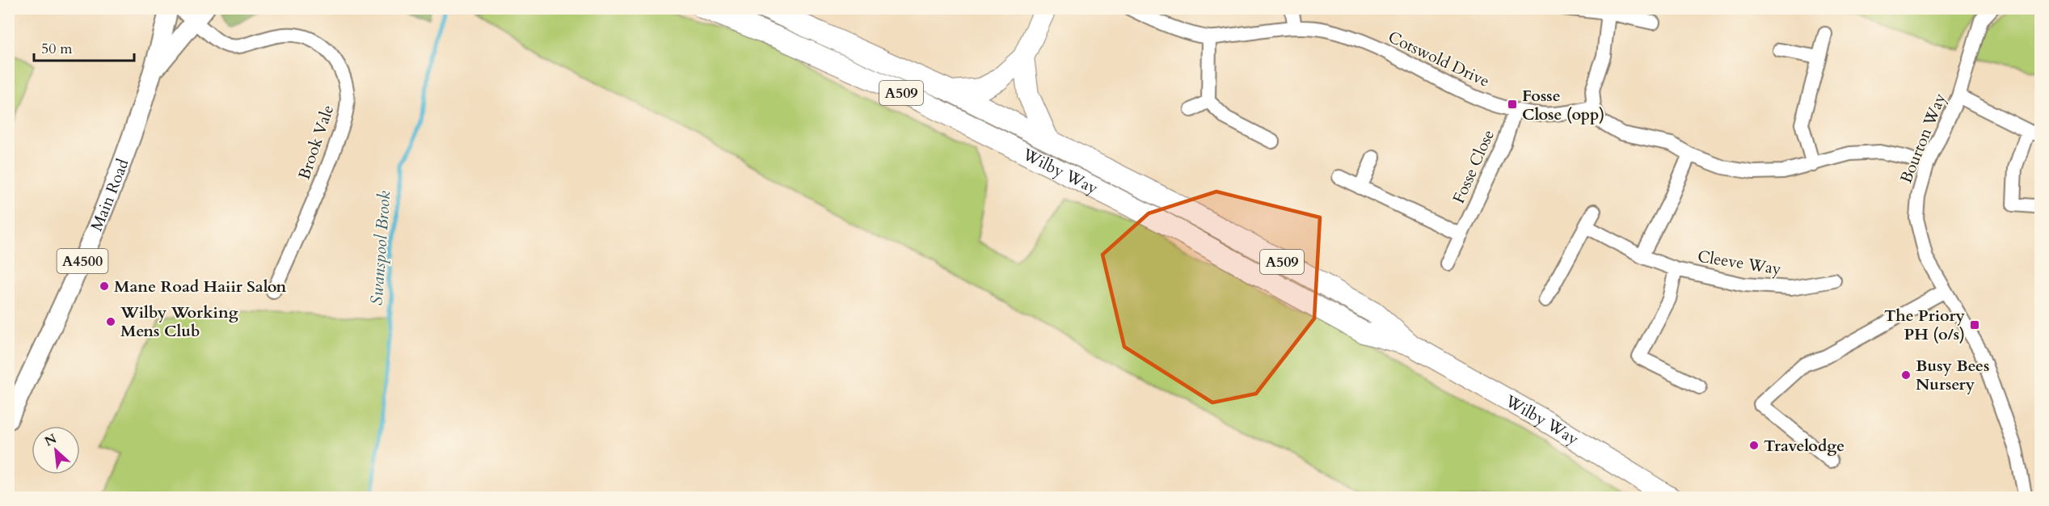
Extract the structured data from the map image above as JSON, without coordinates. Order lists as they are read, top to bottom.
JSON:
{
  "streets": {
    "highway": ["A509", "Wilby Way"],
    "main road": ["Main Road", "A4500"],
    "street": [
      "Cotswold Drive",
      "Bourton Way",
      "Brook Vale",
      "Fosse Close",
      "Cleeve Way"
    ]
  },
  "crossings": [
    ["Cotswold Drive", "Fosse Close"],
    ["Brook Vale", "Main Road"]
  ],
  "water": ["Swanspool Brook"],
  "places": {
    "transit": ["Fosse Close (opp)", "The Priory PH (o/s)"],
    "other": [
      "Mane Road Haiir Salon",
      "Wilby Working Mens Club",
      "Busy Bees Nursery",
      "Travelodge"
    ]
  },
  "scale_bar": "50 m",
  "north": "top left"
}
